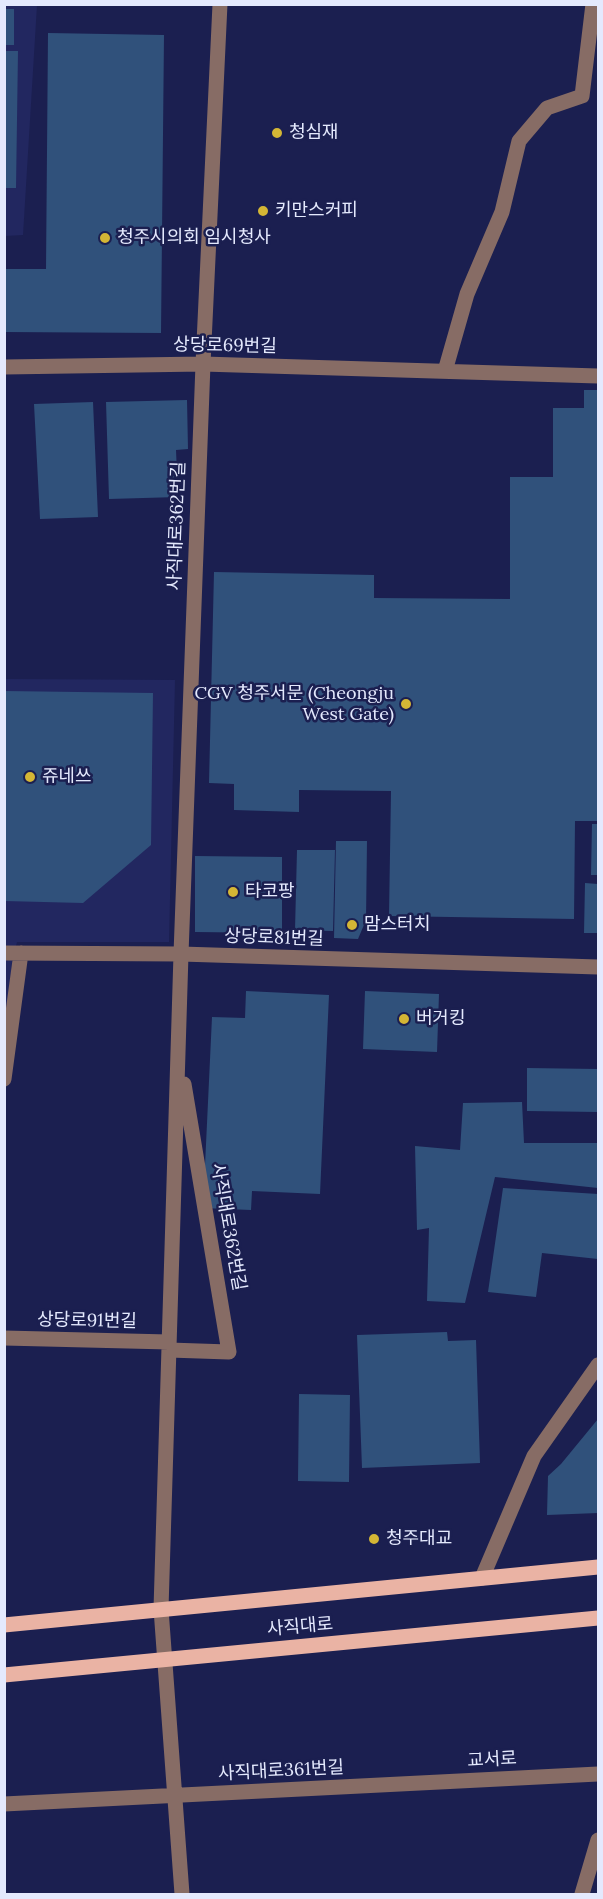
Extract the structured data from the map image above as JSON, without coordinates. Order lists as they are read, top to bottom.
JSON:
{
  "streets": {
    "main road": ["사직대로"],
    "street": [
      "상당로69번길",
      "사직대로362번길",
      "상당로81번길",
      "상당로91번길",
      "교서로",
      "사직대로361번길"
    ]
  },
  "crossings": [
    ["상당로69번길", "사직대로362번길"],
    ["사직대로362번길", "상당로81번길"],
    ["사직대로362번길", "상당로91번길"],
    ["사직대로362번길", "사직대로"],
    ["교서로", "사직대로361번길"]
  ],
  "places": [
    "청심재",
    "키만스커피",
    "청주시의회 임시청사",
    "CGV 청주서문 (Cheongju West Gate)",
    "쥬네쓰",
    "타코팡",
    "맘스터치",
    "버거킹",
    "청주대교"
  ]
}
